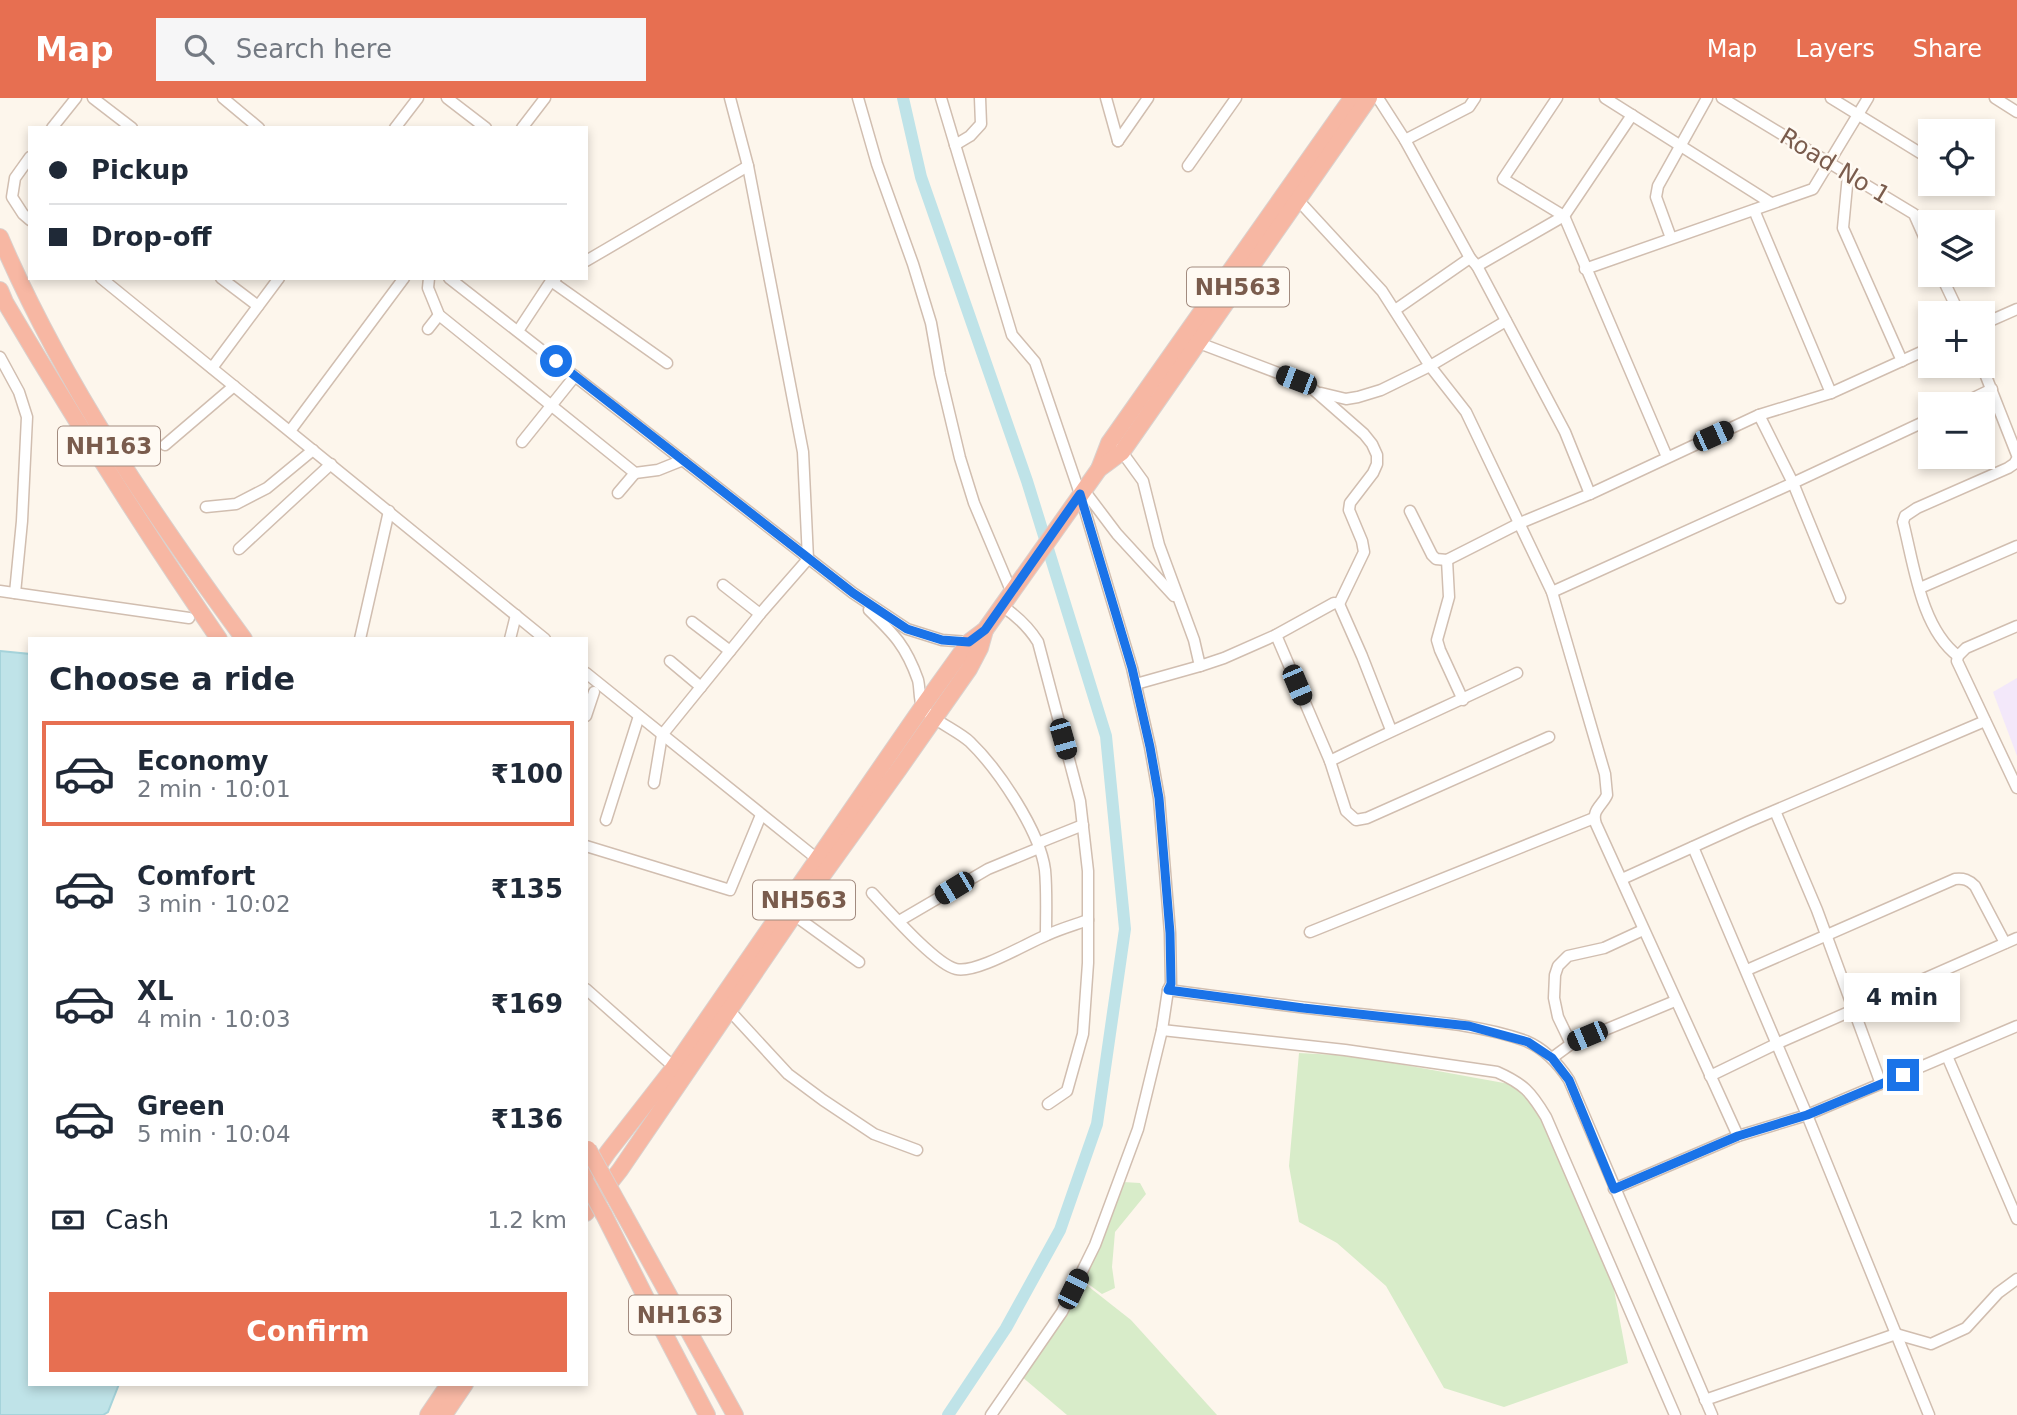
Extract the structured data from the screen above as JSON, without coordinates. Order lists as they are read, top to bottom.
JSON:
{
  "streets": {
    "highway": ["NH563", "NH163"],
    "street": ["Road No 1"]
  },
  "page": {
    "header": "Map",
    "search": "Search here",
    "nav": ["Map", "Layers", "Share"],
    "map_buttons": ["+", "−"],
    "banner": ["Pickup", "Drop-off"],
    "heading": "Choose a ride",
    "list": [
      {
        "name": "Economy",
        "note": "2 min · 10:01",
        "value": "₹100"
      },
      {
        "name": "Comfort",
        "note": "3 min · 10:02",
        "value": "₹135"
      },
      {
        "name": "XL",
        "note": "4 min · 10:03",
        "value": "₹169"
      },
      {
        "name": "Green",
        "note": "5 min · 10:04",
        "value": "₹136"
      }
    ],
    "bubble": "4 min",
    "pay": ["Cash", "1.2 km"],
    "buttons": "Confirm"
  }
}
